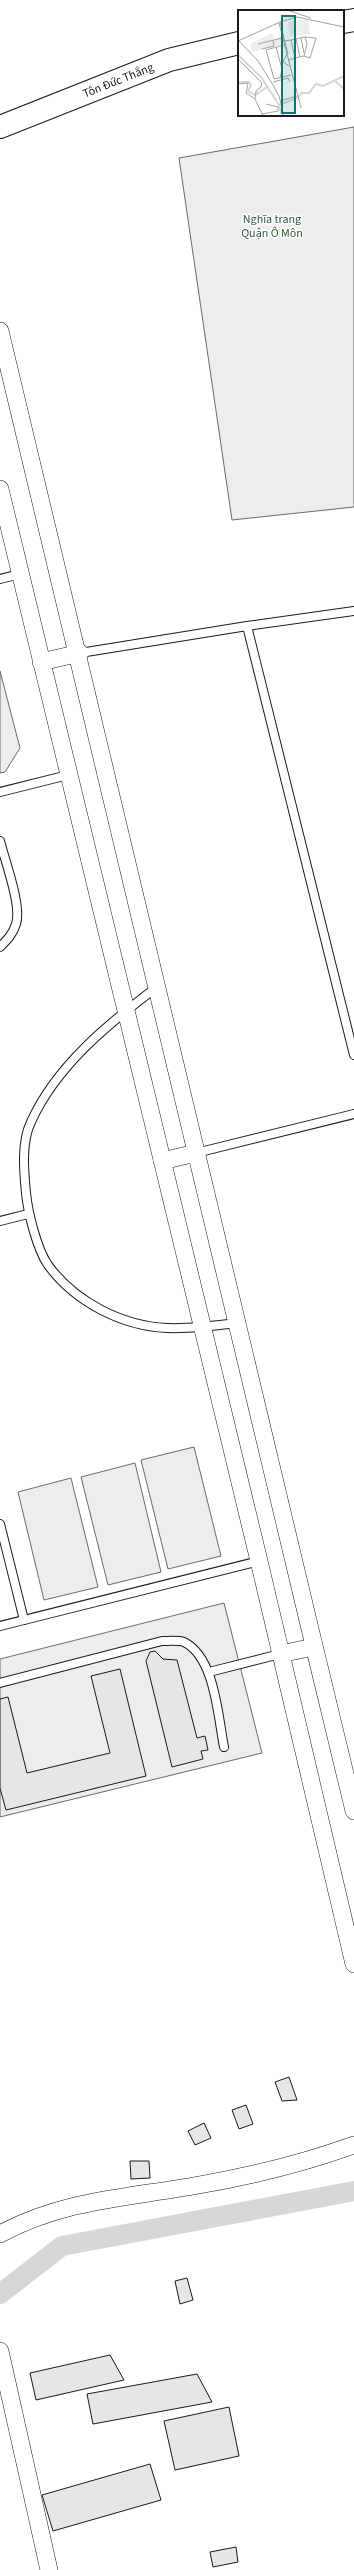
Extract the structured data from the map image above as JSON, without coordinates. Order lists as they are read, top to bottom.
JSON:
{
  "streets": {
    "highway": ["Tôn Đức Thắng"]
  },
  "parks": ["Nghĩa trang Quận Ô Môn"]
}
